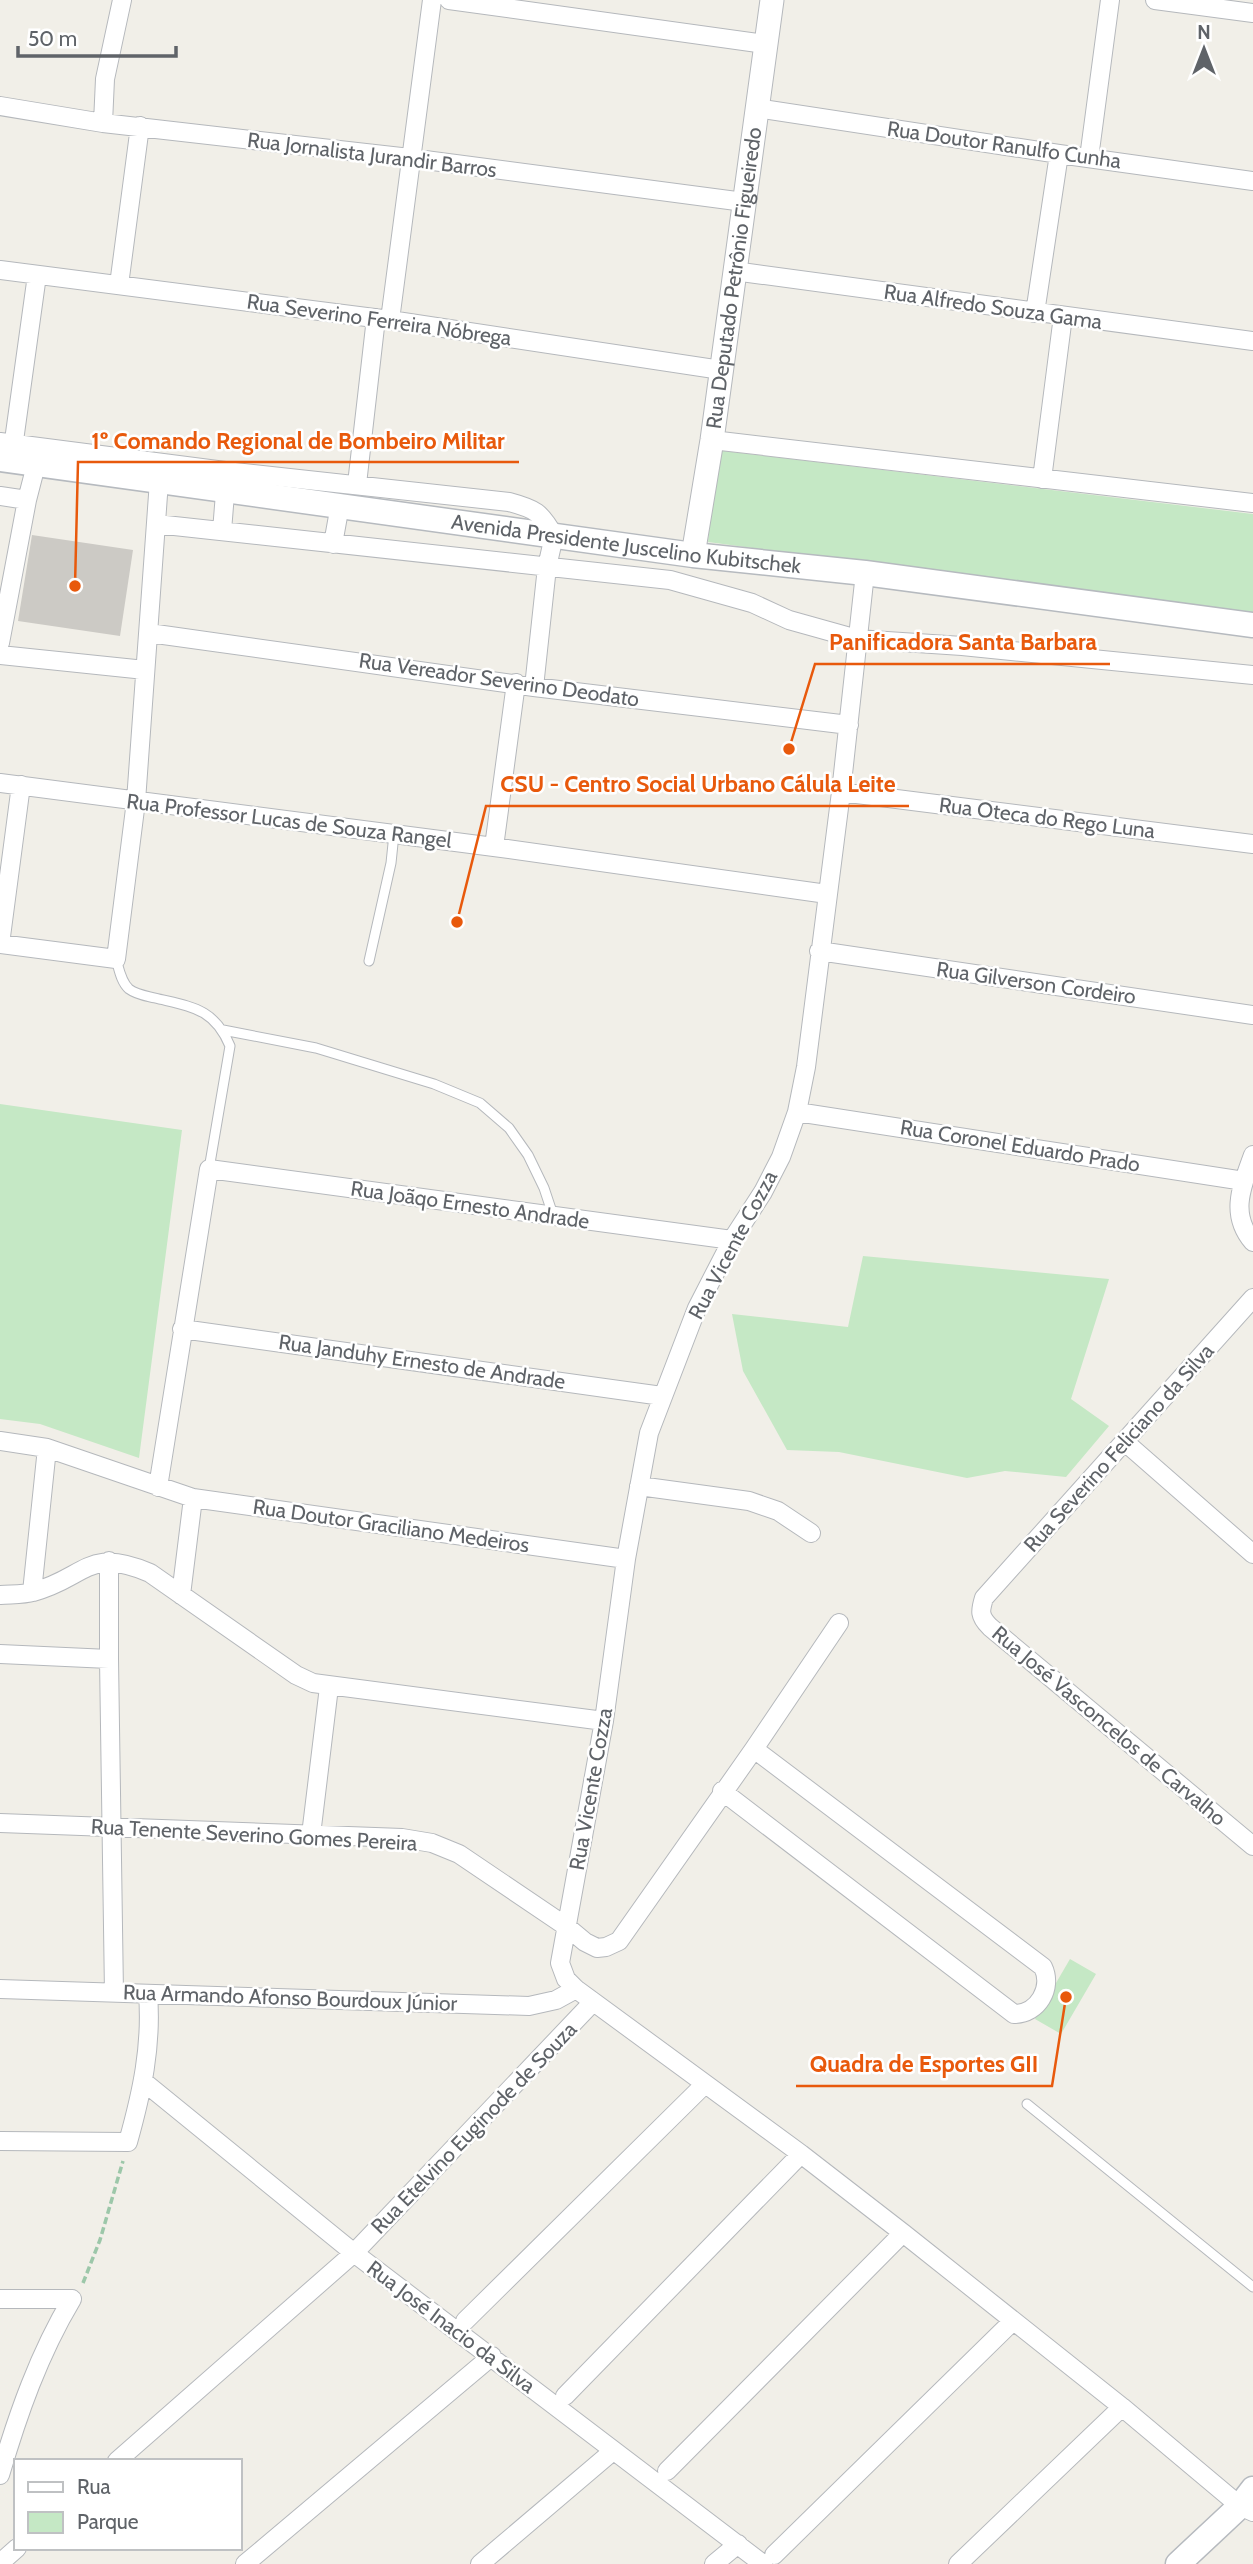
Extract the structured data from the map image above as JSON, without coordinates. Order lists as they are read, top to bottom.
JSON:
{
  "streets": {
    "main road": ["Avenida Presidente Juscelino Kubitschek"],
    "street": [
      "Rua Doutor Ranulfo Cunha",
      "Rua Jornalista Jurandir Barros",
      "Rua Deputado Petrônio Figueiredo",
      "Rua Alfredo Souza Gama",
      "Rua Severino Ferreira Nóbrega",
      "Rua Vereador Severino Deodato",
      "Rua Oteca do Rego Luna",
      "Rua Professor Lucas de Souza Rangel",
      "Rua Gilverson Cordeiro",
      "Rua Coronel Eduardo Prado",
      "Rua Joãqo Ernesto Andrade",
      "Rua Vicente Cozza",
      "Rua Janduhy Ernesto de Andrade",
      "Rua Severino Feliciano da Silva",
      "Rua Doutor Graciliano Medeiros",
      "Rua José Vasconcelos de Carvalho",
      "Rua Tenente Severino Gomes Pereira",
      "Rua Armando Afonso Bourdoux Júnior",
      "Rua Etelvino Euginode de Souza",
      "Rua José Inacio da Silva"
    ]
  },
  "crossings": [
    ["Rua Doutor Ranulfo Cunha", "Rua Deputado Petrônio Figueiredo"],
    ["Rua Jornalista Jurandir Barros", "Rua Deputado Petrônio Figueiredo"],
    ["Rua Deputado Petrônio Figueiredo", "Rua Alfredo Souza Gama"],
    ["Rua Deputado Petrônio Figueiredo", "Rua Severino Ferreira Nóbrega"],
    ["Rua Deputado Petrônio Figueiredo", "Avenida Presidente Juscelino Kubitschek"],
    ["Avenida Presidente Juscelino Kubitschek", "Rua Vicente Cozza"],
    ["Rua Vereador Severino Deodato", "Rua Vicente Cozza"],
    ["Rua Oteca do Rego Luna", "Rua Vicente Cozza"],
    ["Rua Professor Lucas de Souza Rangel", "Rua Vicente Cozza"],
    ["Rua Gilverson Cordeiro", "Rua Vicente Cozza"],
    ["Rua Coronel Eduardo Prado", "Rua Vicente Cozza"],
    ["Rua Joãqo Ernesto Andrade", "Rua Vicente Cozza"],
    ["Rua Vicente Cozza", "Rua Janduhy Ernesto de Andrade"],
    ["Rua Vicente Cozza", "Rua Doutor Graciliano Medeiros"],
    ["Rua Vicente Cozza", "Rua Tenente Severino Gomes Pereira"],
    ["Rua Vicente Cozza", "Rua Armando Afonso Bourdoux Júnior"],
    ["Rua Severino Feliciano da Silva", "Rua José Vasconcelos de Carvalho"],
    ["Rua Etelvino Euginode de Souza", "Rua José Inacio da Silva"]
  ],
  "places": [
    "1º Comando Regional de Bombeiro Militar",
    "Panificadora Santa Barbara",
    "CSU - Centro Social Urbano Cálula Leite",
    "Quadra de Esportes GII"
  ],
  "legend": ["Rua", "Parque"],
  "scale_bar": "50 m",
  "north": "top"
}
